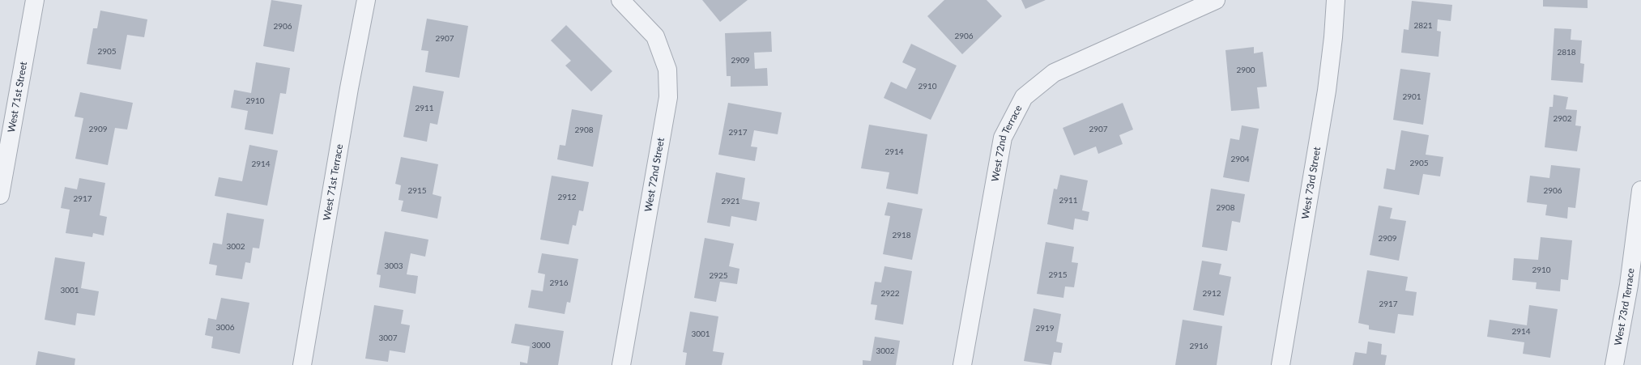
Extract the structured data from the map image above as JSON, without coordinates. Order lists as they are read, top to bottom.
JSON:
{
  "streets": {
    "street": [
      "West 71st Street",
      "West 72nd Terrace",
      "West 72nd Street",
      "West 71st Terrace",
      "West 73rd Street",
      "West 73rd Terrace"
    ]
  },
  "house_numbers": [
    "2821",
    "2906",
    "2906",
    "2907",
    "2905",
    "2818",
    "2909",
    "2900",
    "2910",
    "2901",
    "2910",
    "2911",
    "2902",
    "2909",
    "2907",
    "2908",
    "2917",
    "2914",
    "2904",
    "2905",
    "2914",
    "2915",
    "2906",
    "2912",
    "2917",
    "2911",
    "2921",
    "2908",
    "2918",
    "2909",
    "3002",
    "3003",
    "2910",
    "2915",
    "2925",
    "2916",
    "3001",
    "2922",
    "2912",
    "2917",
    "3006",
    "2919",
    "2914",
    "3001",
    "3007",
    "3000",
    "2916",
    "3002"
  ]
}
